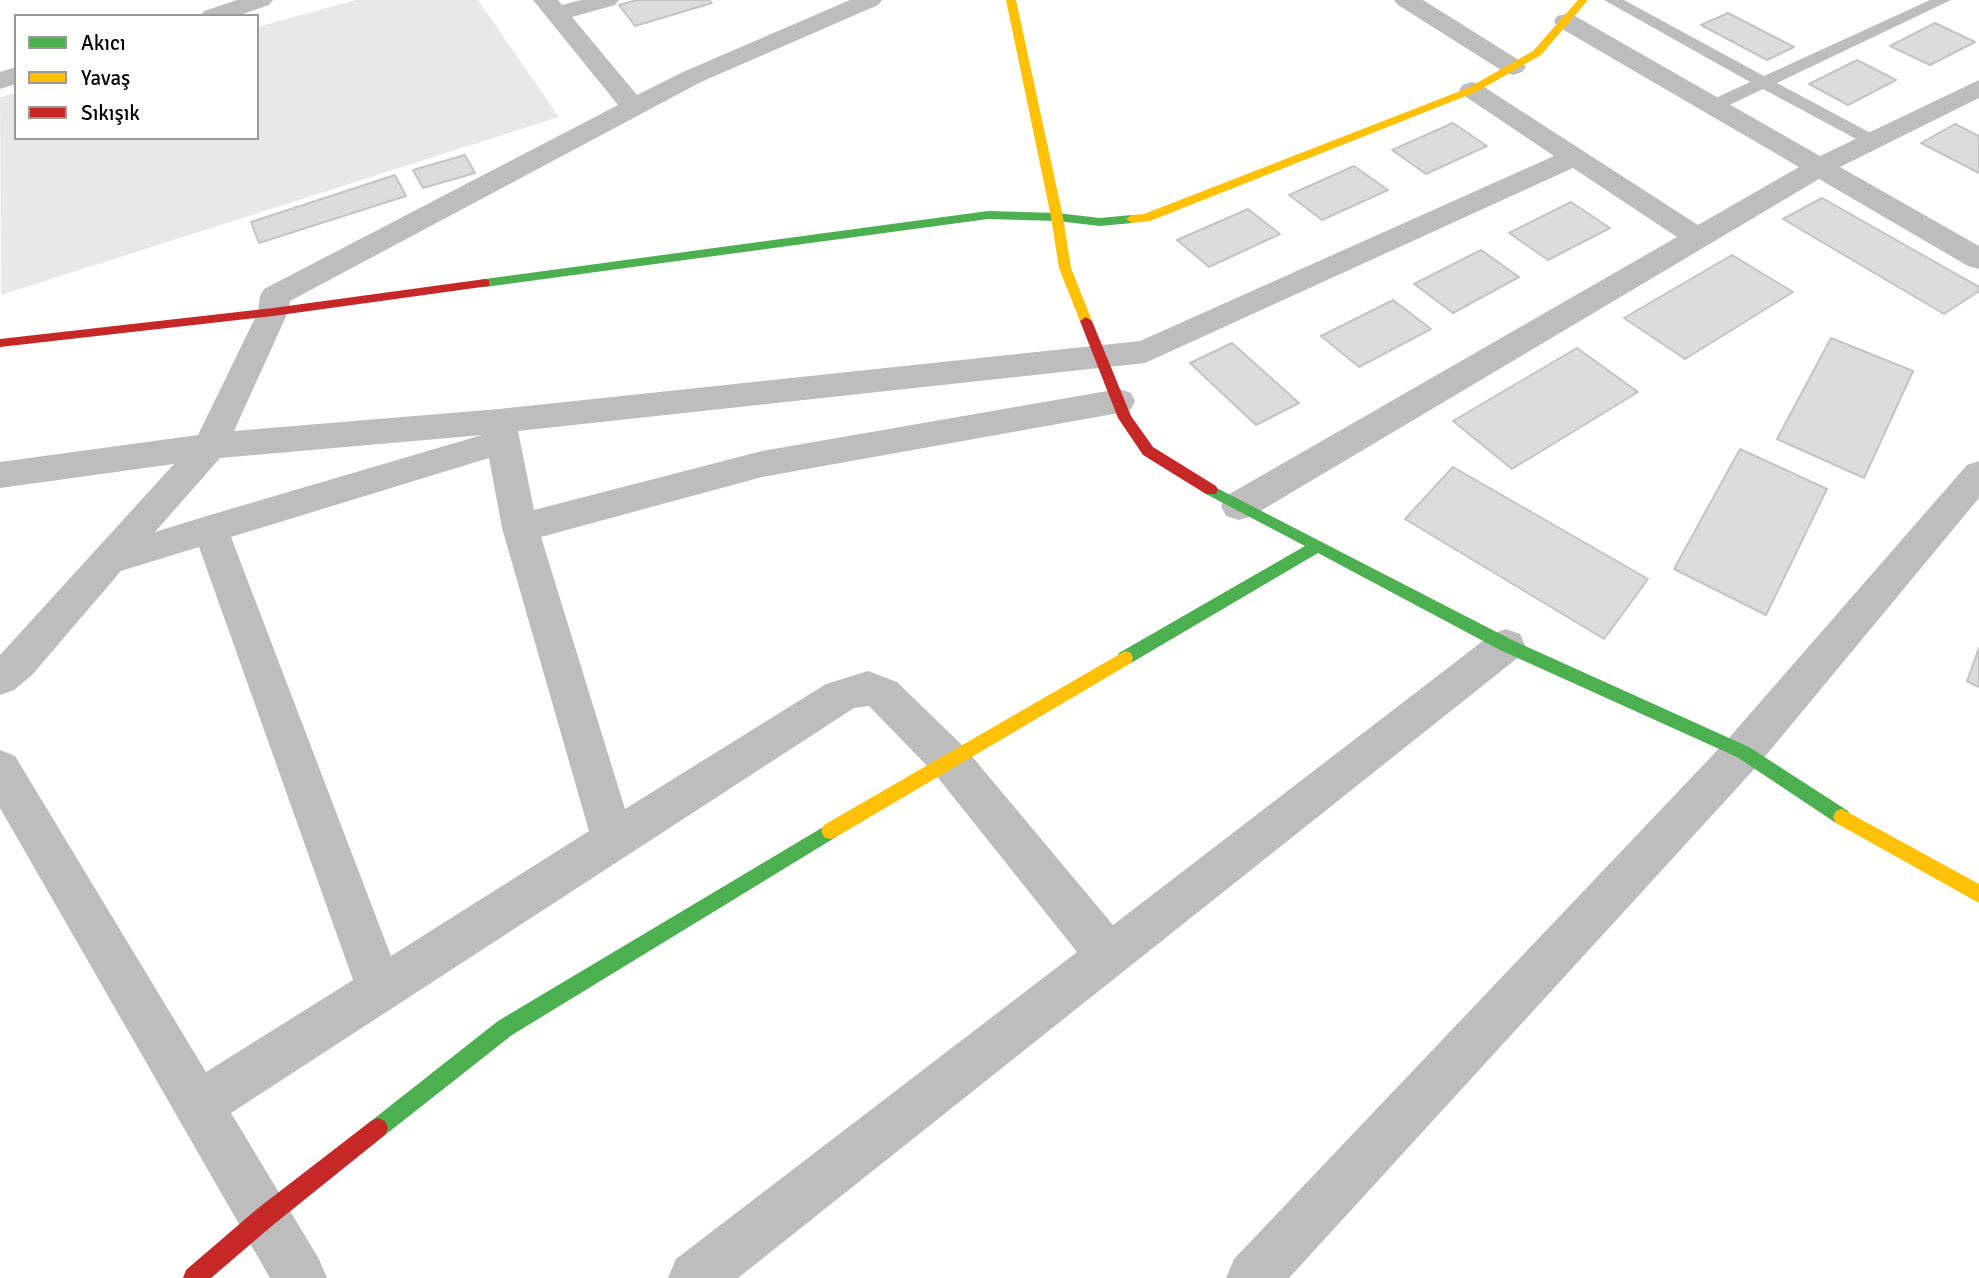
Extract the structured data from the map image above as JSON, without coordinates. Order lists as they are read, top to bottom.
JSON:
{
  "legend": ["Akıcı", "Yavaş", "Sıkışık"]
}
